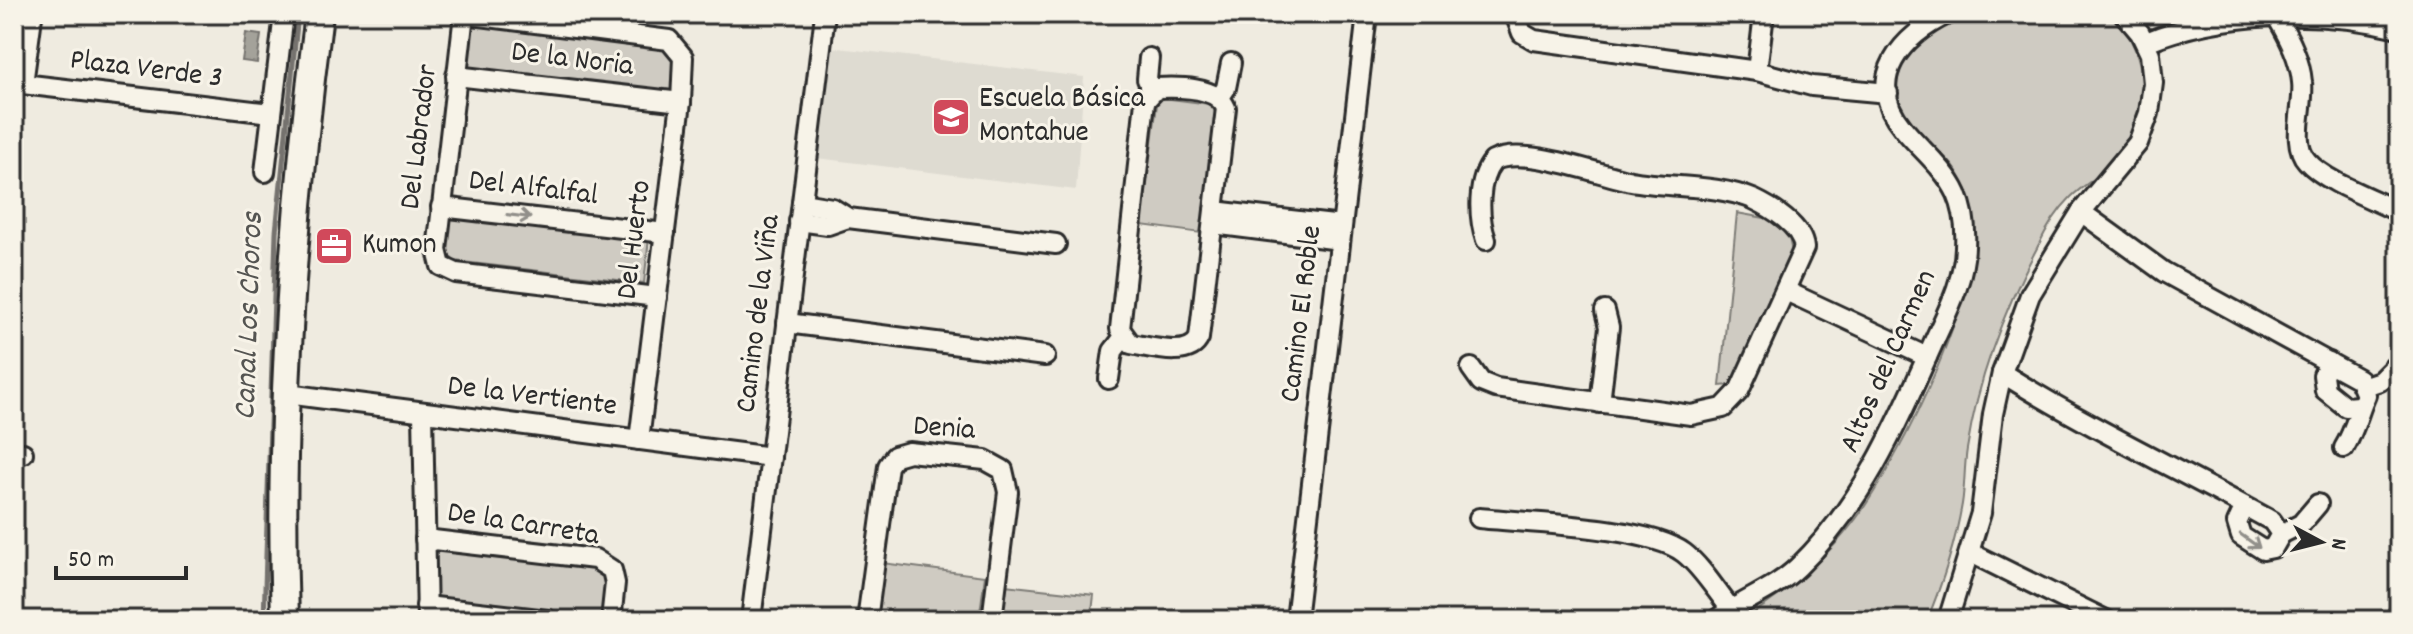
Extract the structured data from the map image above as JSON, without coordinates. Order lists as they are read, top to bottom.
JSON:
{
  "streets": {
    "street": [
      "De la Noria",
      "Plaza Verde 3",
      "Del Labrador",
      "Del Alfalfal",
      "Del Huerto",
      "Camino de la Viña",
      "Camino El Roble",
      "Altos del Carmen",
      "De la Vertiente",
      "Denia",
      "De la Carreta"
    ]
  },
  "crossings": [
    ["De la Noria", "Del Labrador"],
    ["De la Noria", "Del Huerto"],
    ["Del Labrador", "Del Alfalfal"],
    ["Del Labrador", "Del Huerto"],
    ["Del Alfalfal", "Del Huerto"],
    ["Del Huerto", "De la Vertiente"],
    ["Camino de la Viña", "De la Vertiente"]
  ],
  "one_way": ["Del Alfalfal"],
  "water": ["Canal Los Choros"],
  "places": {
    "school or university": ["Escuela Básica Montahue"],
    "office": ["Kumon"]
  },
  "scale_bar": "50 m",
  "north": "right"
}
